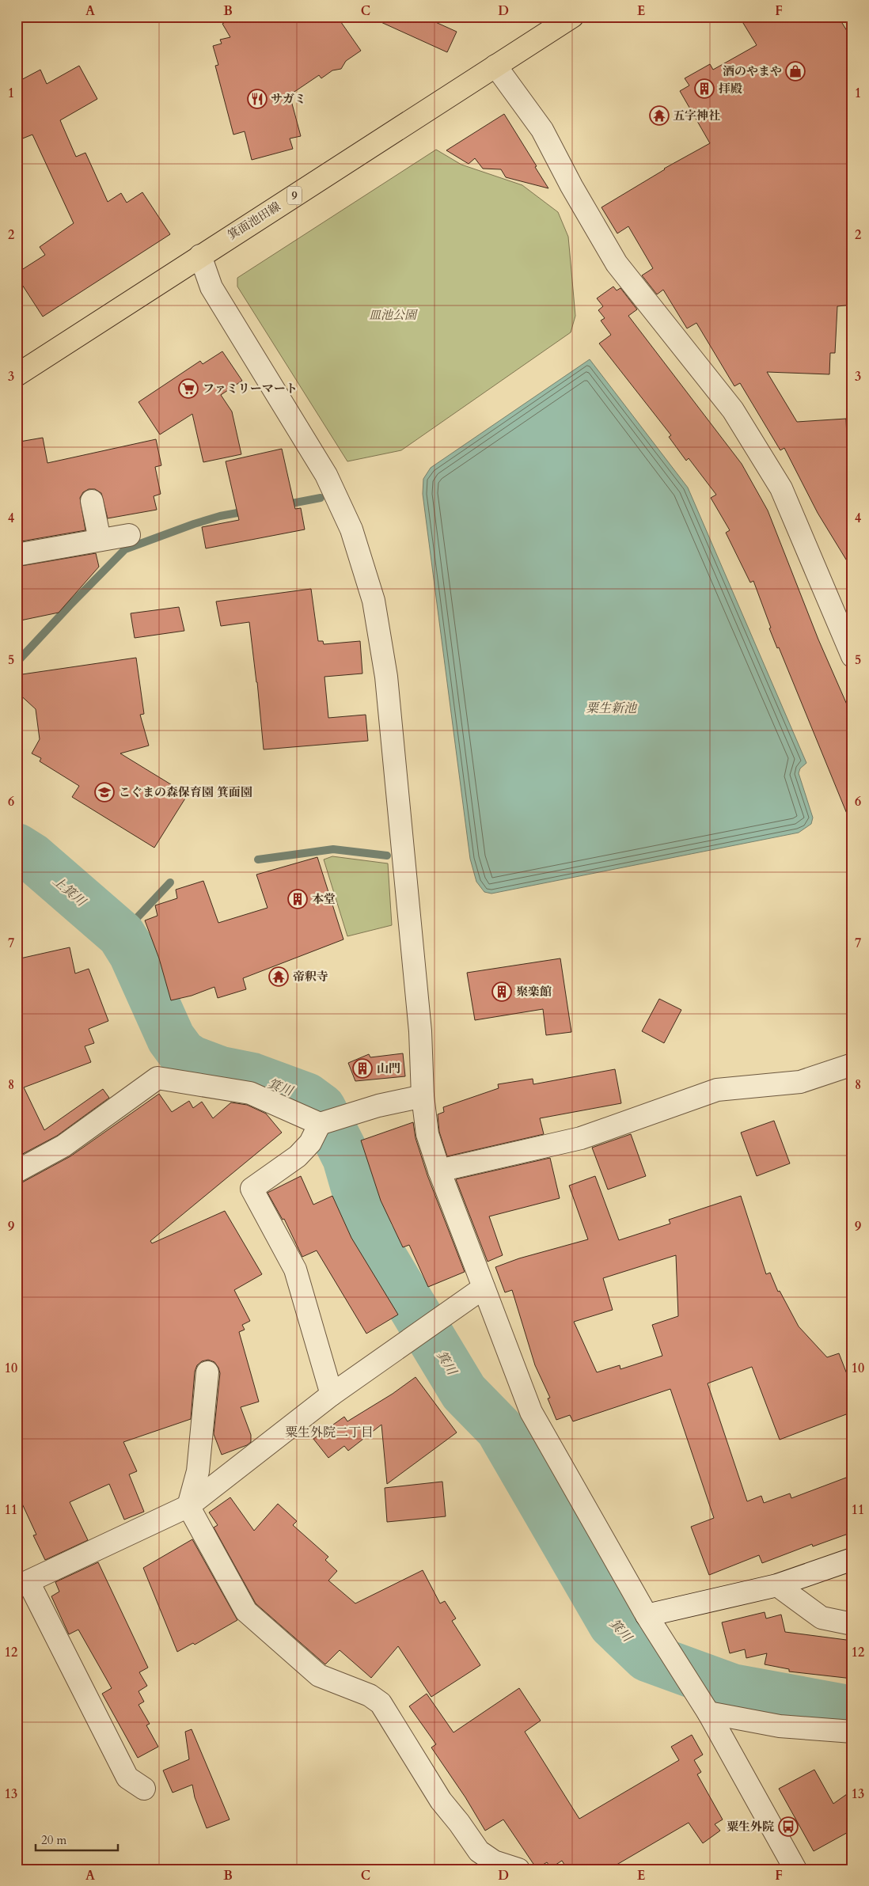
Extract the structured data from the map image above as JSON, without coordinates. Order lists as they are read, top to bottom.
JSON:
{
  "streets": {
    "main road": ["9", "箕面池田線"]
  },
  "districts": ["粟生外院二丁目"],
  "water": ["粟生新池", "上箕川", "箕川"],
  "parks": ["皿池公園"],
  "places": {
    "shop": ["酒のやまや"],
    "building": [
      "拝殿",
      "本堂",
      "聚楽館",
      "山門"
    ],
    "restaurant": ["サガミ"],
    "temple": ["五字神社", "帝釈寺"],
    "supermarket": ["ファミリーマート"],
    "school or university": ["こぐまの森保育園 箕面園"],
    "bus stop": ["粟生外院"]
  },
  "scale_bar": "20 m",
  "grid": {
    "columns": [
      "A",
      "B",
      "C",
      "D",
      "E",
      "F"
    ],
    "rows": [
      "1",
      "2",
      "3",
      "4",
      "5",
      "6",
      "7",
      "8",
      "9",
      "10",
      "11",
      "12",
      "13"
    ]
  }
}
